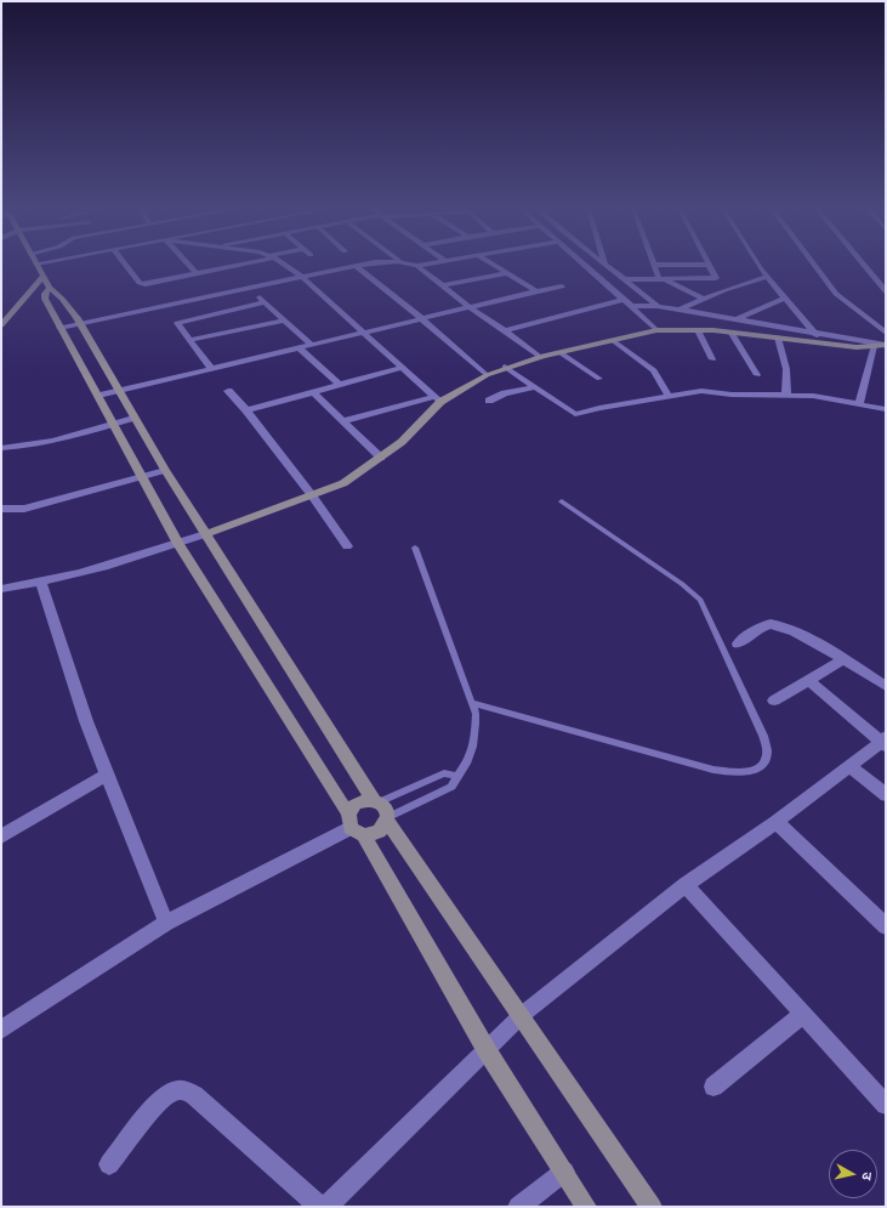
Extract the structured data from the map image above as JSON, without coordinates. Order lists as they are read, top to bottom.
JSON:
{
  "north": "right"
}
